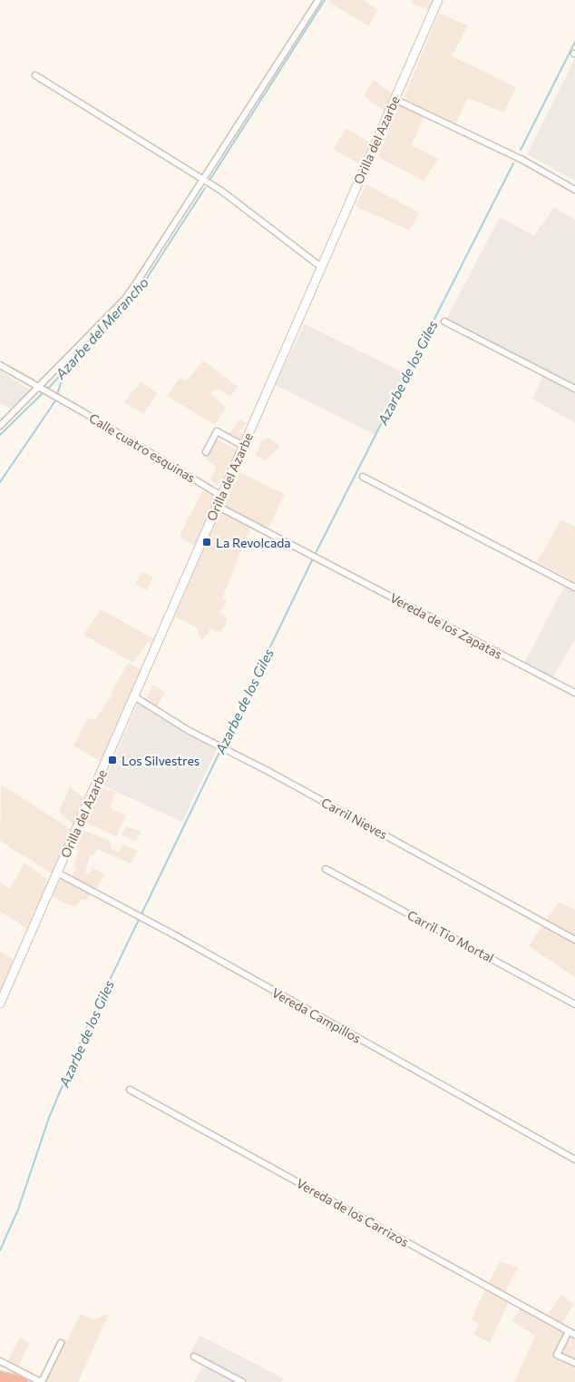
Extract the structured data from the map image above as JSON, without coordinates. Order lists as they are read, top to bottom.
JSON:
{
  "streets": {
    "street": [
      "Orilla del Azarbe",
      "Calle cuatro esquinas",
      "Vereda de los Zapatas",
      "Carril Nieves",
      "Carril Tio Mortal",
      "Vereda Campillos",
      "Vereda de los Carrizos"
    ]
  },
  "crossings": [
    ["Orilla del Azarbe", "Calle cuatro esquinas"],
    ["Orilla del Azarbe", "Vereda de los Zapatas"],
    ["Orilla del Azarbe", "Carril Nieves"],
    ["Orilla del Azarbe", "Vereda Campillos"]
  ],
  "water": ["Azarbe del Merancho", "Azarbe de los Giles"],
  "places": {
    "transit": ["La Revolcada", "Los Silvestres"]
  }
}
